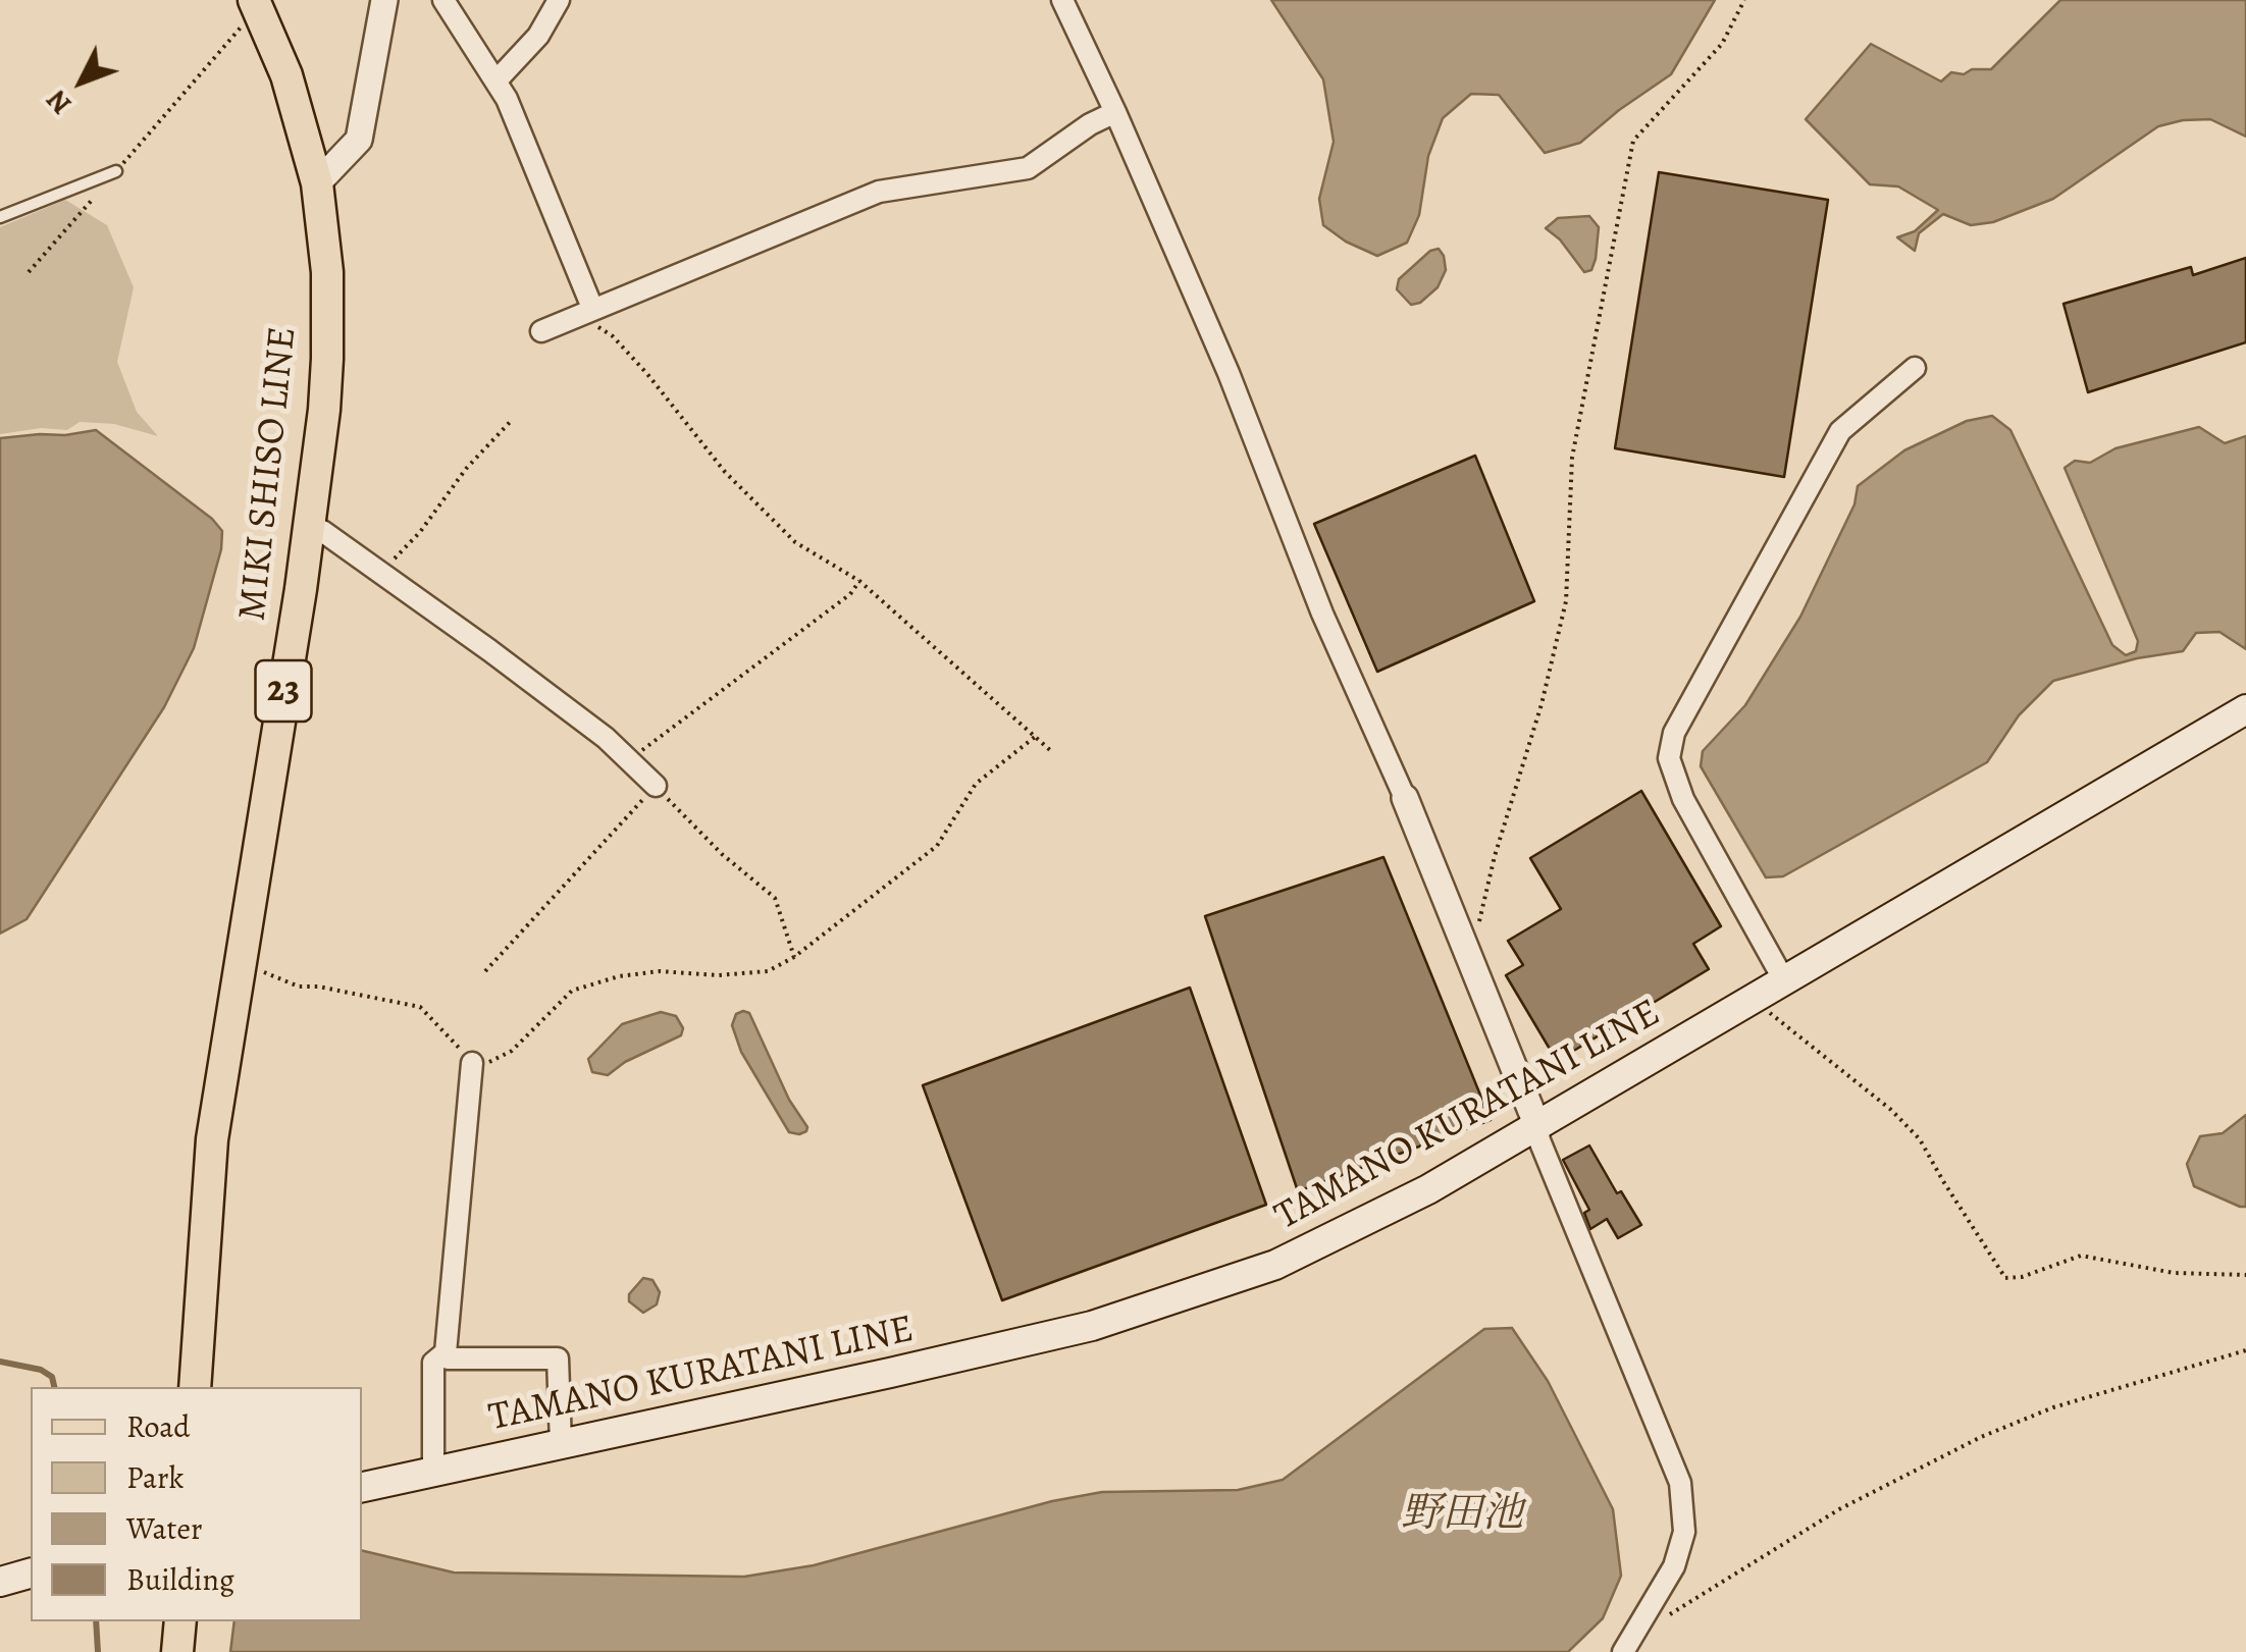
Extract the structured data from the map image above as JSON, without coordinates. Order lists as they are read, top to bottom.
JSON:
{
  "streets": {
    "main road": ["MIKI SHISO LINE", "23", "TAMANO KURATANI LINE"]
  },
  "water": ["野田池"],
  "legend": [
    "Road",
    "Park",
    "Water",
    "Building"
  ],
  "north": "bottom left"
}
